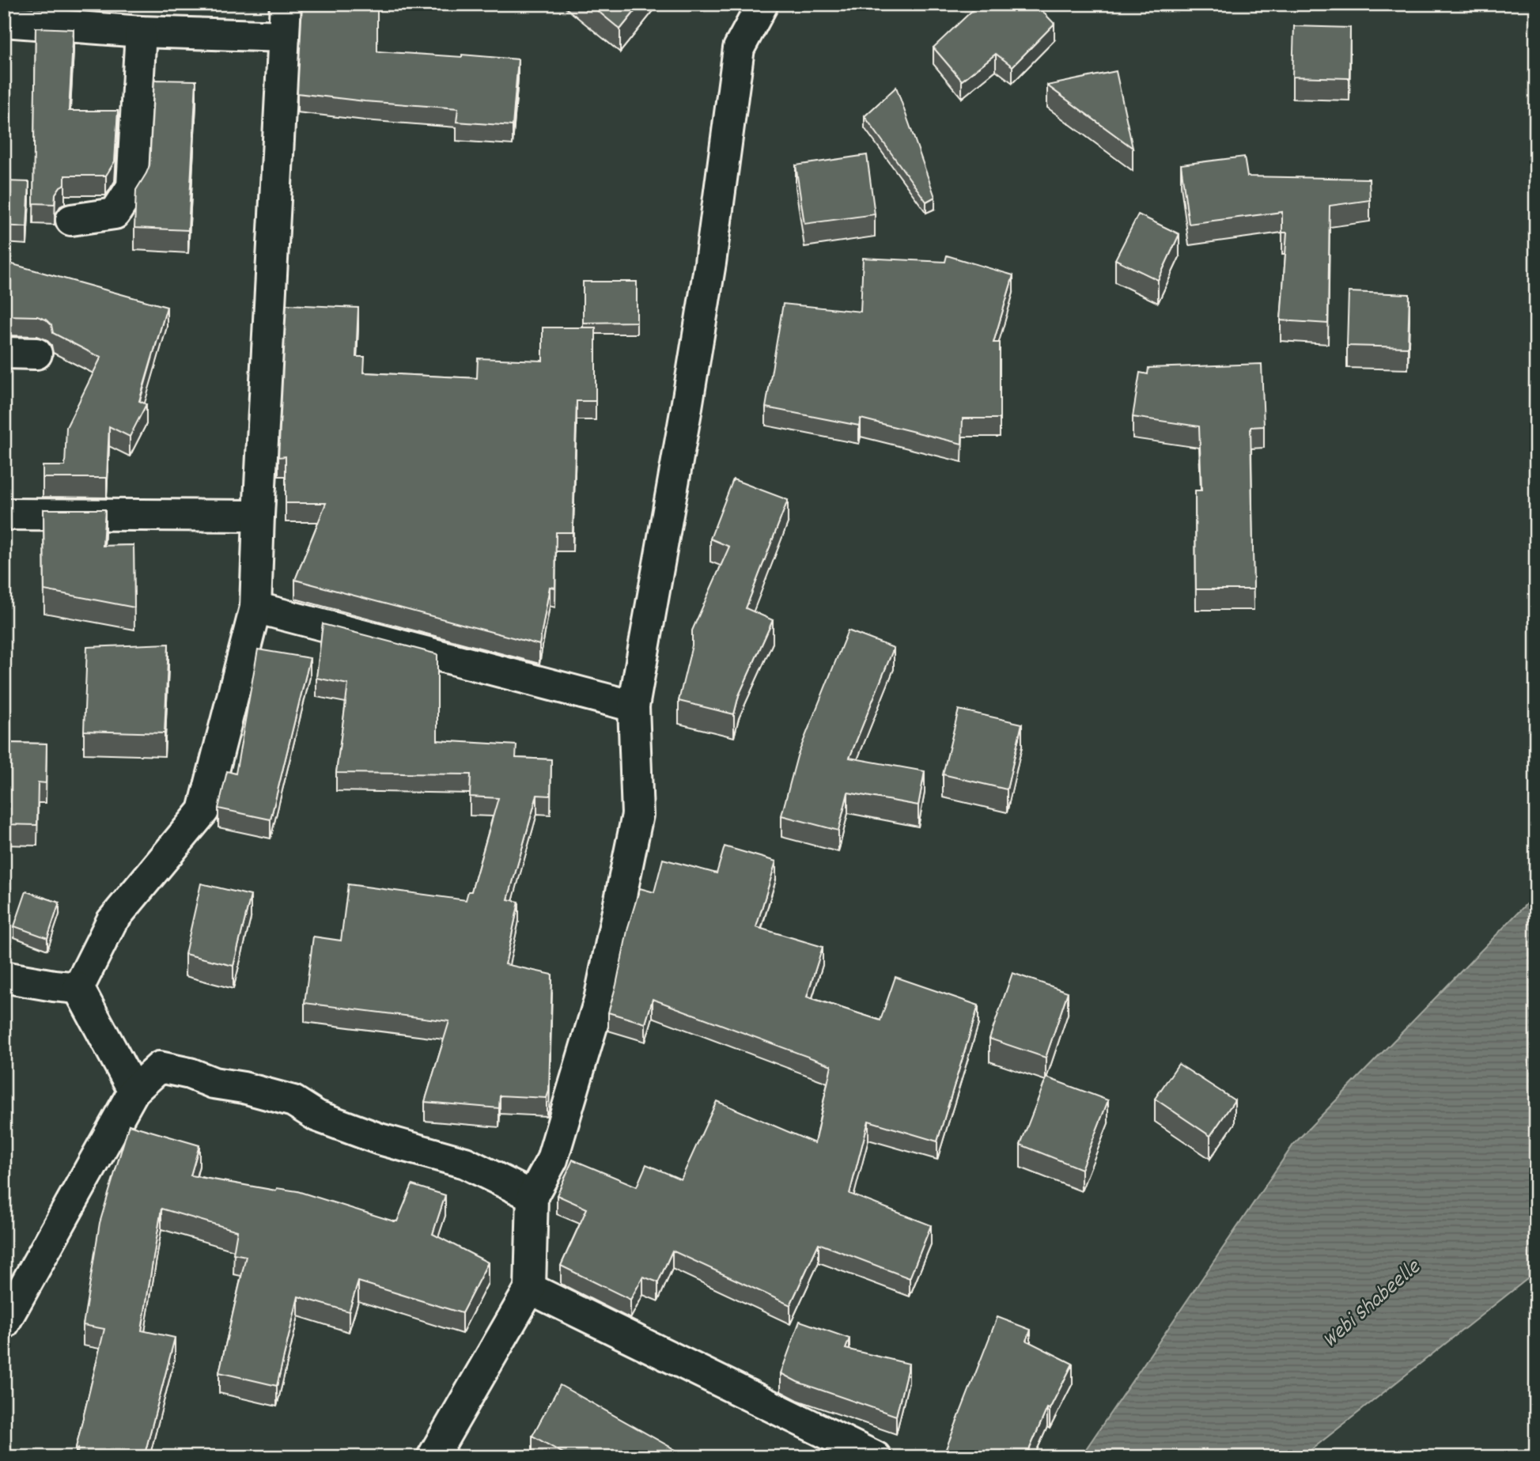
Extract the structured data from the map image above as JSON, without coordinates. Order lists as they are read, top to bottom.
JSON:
{
  "water": ["Webi Shabeelle"]
}
